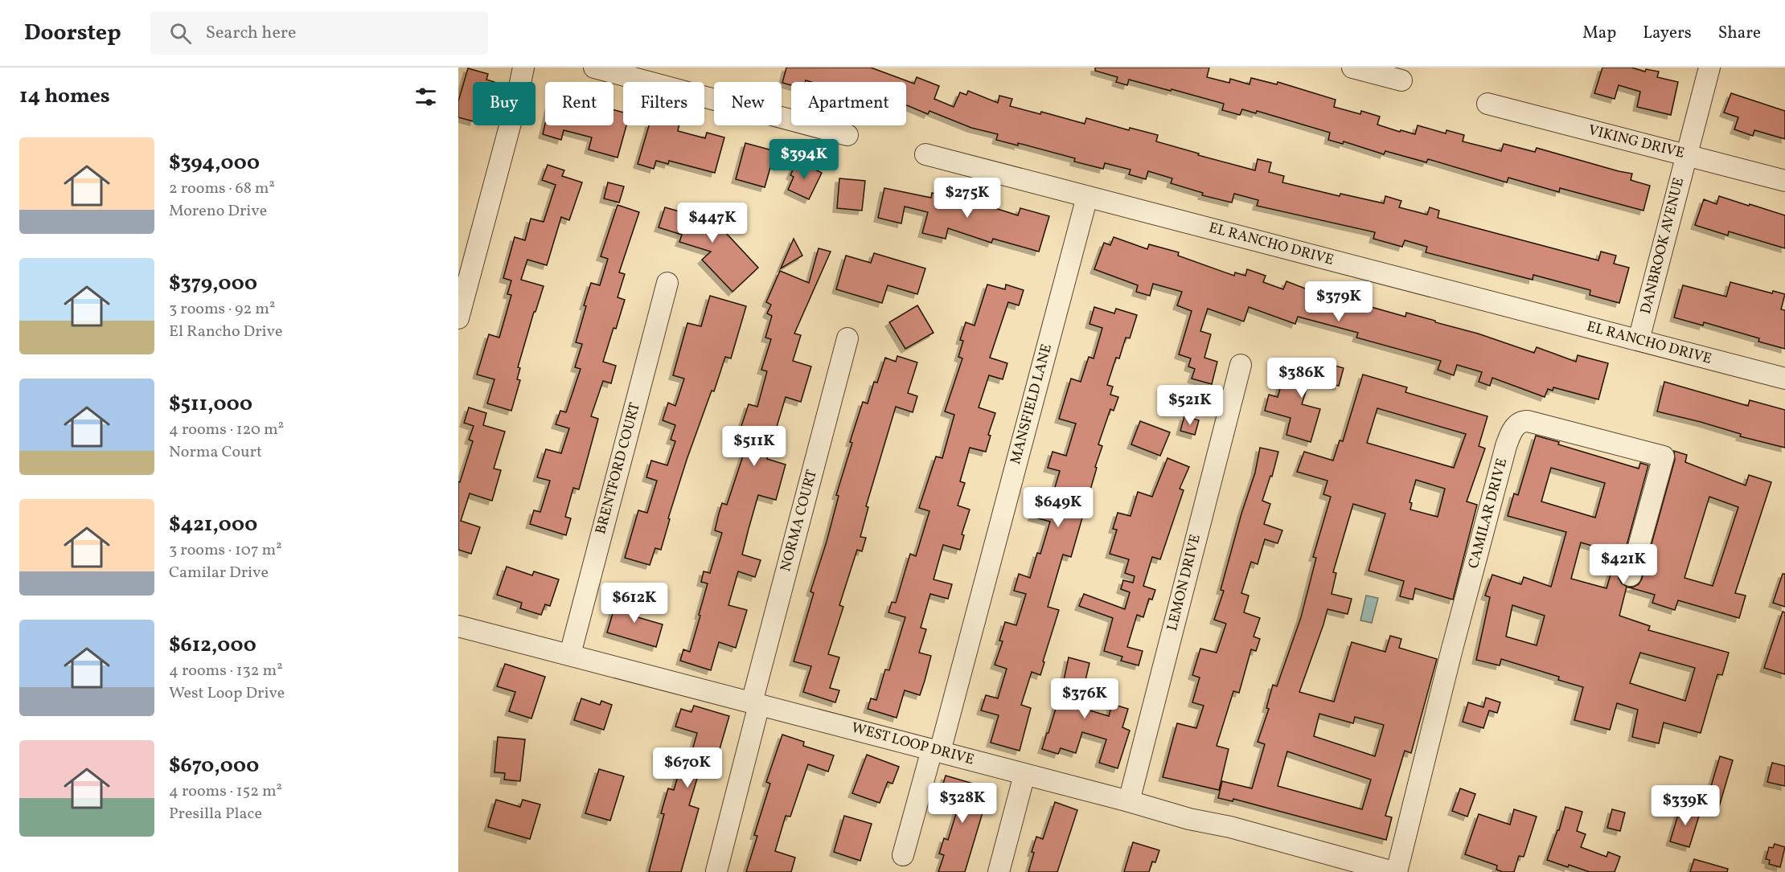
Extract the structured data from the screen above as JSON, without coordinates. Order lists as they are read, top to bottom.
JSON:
{
  "streets": {
    "street": [
      "VIKING DRIVE",
      "EL RANCHO DRIVE",
      "DANBROOK AVENUE",
      "MANSFIELD LANE",
      "BRENTFORD COURT",
      "CAMILAR DRIVE",
      "NORMA COURT",
      "LEMON DRIVE",
      "WEST LOOP DRIVE"
    ]
  },
  "crossings": [
    ["VIKING DRIVE", "DANBROOK AVENUE"],
    ["EL RANCHO DRIVE", "DANBROOK AVENUE"],
    ["EL RANCHO DRIVE", "MANSFIELD LANE"],
    ["MANSFIELD LANE", "WEST LOOP DRIVE"],
    ["BRENTFORD COURT", "WEST LOOP DRIVE"],
    ["CAMILAR DRIVE", "WEST LOOP DRIVE"],
    ["NORMA COURT", "WEST LOOP DRIVE"],
    ["LEMON DRIVE", "WEST LOOP DRIVE"]
  ],
  "page": {
    "header": "Doorstep",
    "search": "Search here",
    "nav": ["Map", "Layers", "Share"],
    "heading": "14 homes",
    "chip": [
      "Buy",
      "Rent",
      "Filters",
      "New",
      "Apartment"
    ],
    "list": [
      {
        "name": "$394,000",
        "note": "2 rooms · 68 m² · Moreno Drive"
      },
      {
        "name": "$379,000",
        "note": "3 rooms · 92 m² · El Rancho Drive"
      },
      {
        "name": "$511,000",
        "note": "4 rooms · 120 m² · Norma Court"
      },
      {
        "name": "$421,000",
        "note": "3 rooms · 107 m² · Camilar Drive"
      },
      {
        "name": "$612,000",
        "note": "4 rooms · 132 m² · West Loop Drive"
      },
      {
        "name": "$670,000",
        "note": "4 rooms · 152 m² · Presilla Place"
      }
    ],
    "price": [
      "$394K",
      "$275K",
      "$447K",
      "$379K",
      "$386K",
      "$521K",
      "$511K",
      "$649K",
      "$421K",
      "$612K",
      "$376K",
      "$670K",
      "$328K",
      "$339K"
    ]
  }
}
